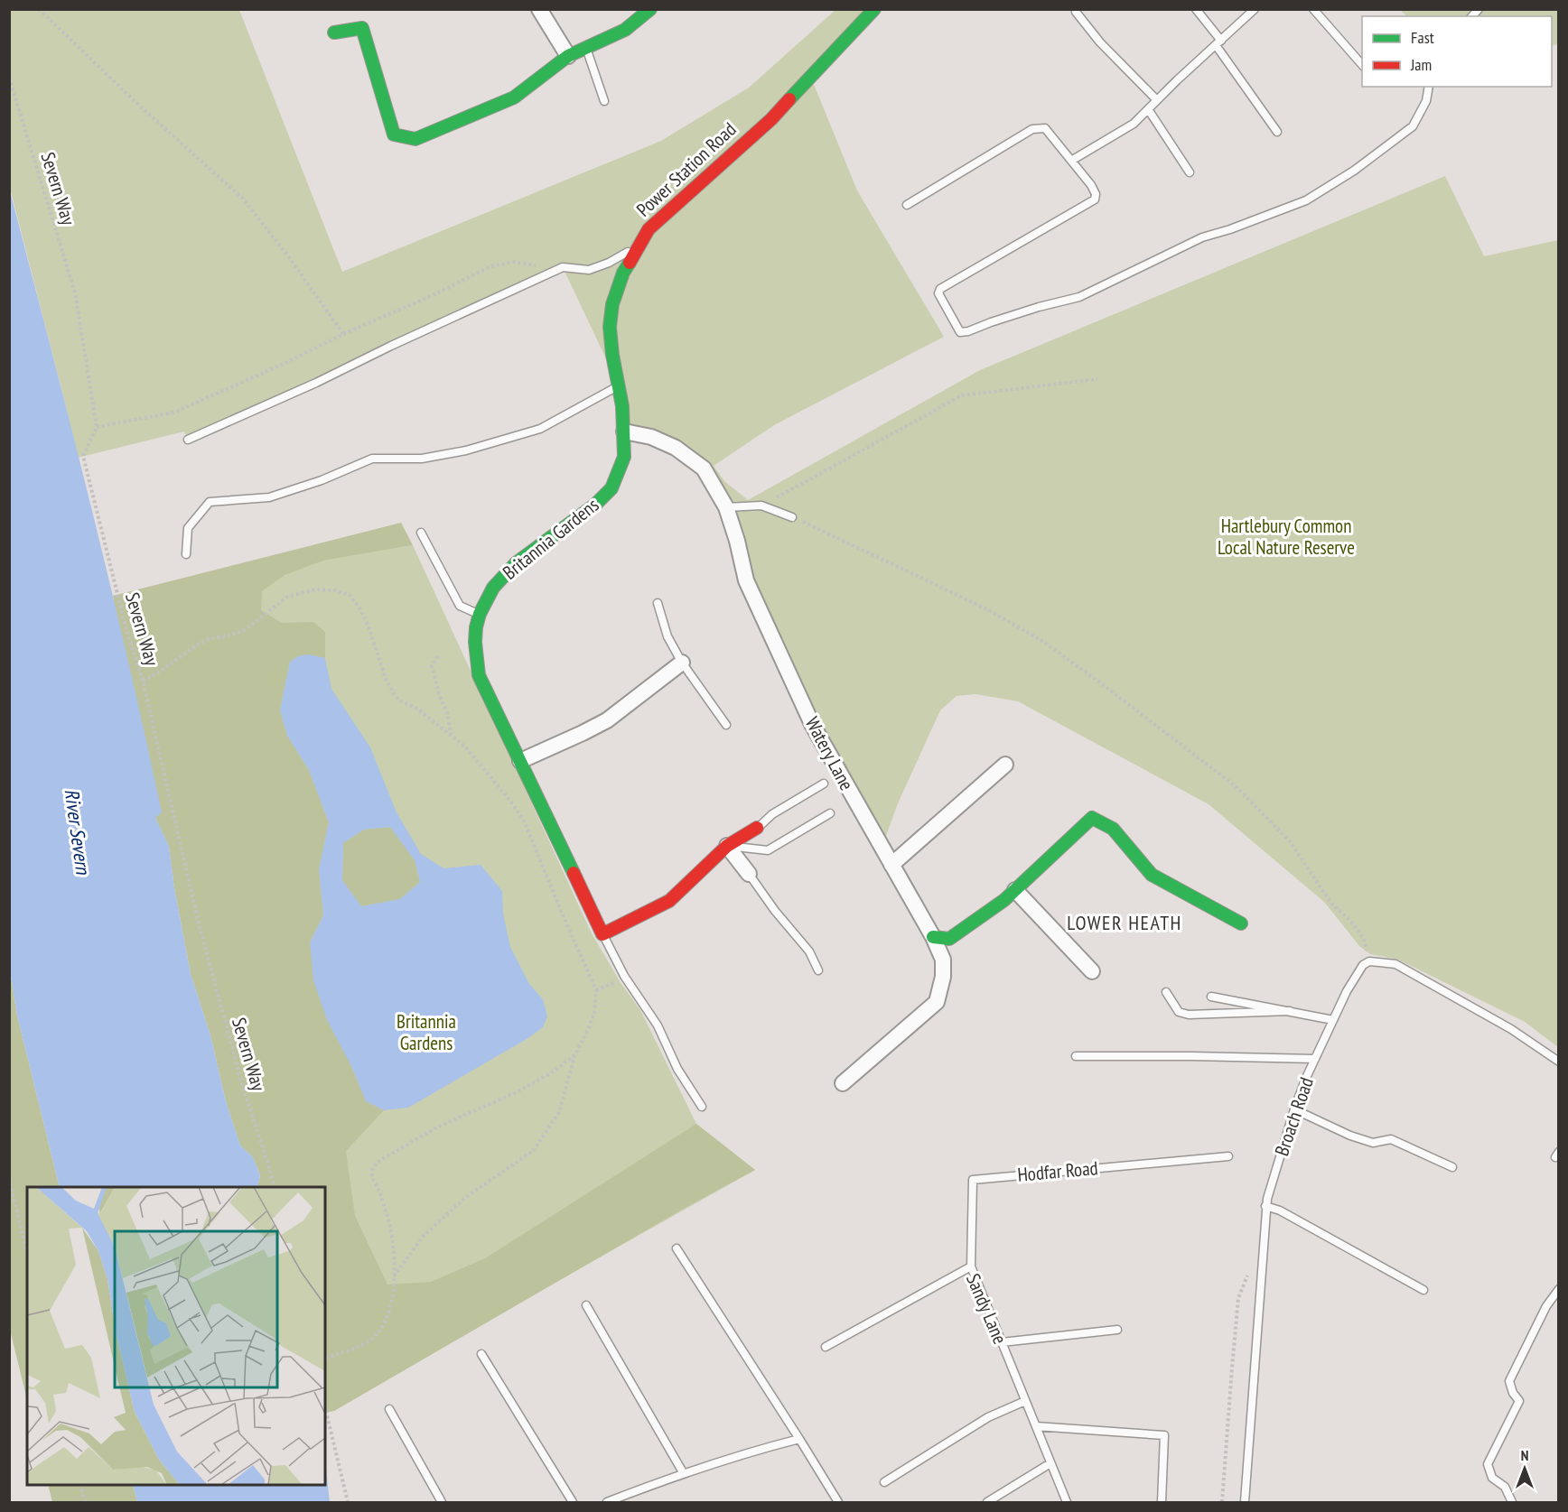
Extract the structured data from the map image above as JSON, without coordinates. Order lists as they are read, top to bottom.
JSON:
{
  "streets": {
    "street": ["Power Station Road", "Britannia Gardens", "Watery Lane"],
    "lane": ["Broach Road", "Hodfar Road", "Sandy Lane"],
    "path": ["Severn Way"]
  },
  "crossings": [
    ["Power Station Road", "Britannia Gardens"],
    ["Power Station Road", "Watery Lane"],
    ["Britannia Gardens", "Watery Lane"],
    ["Hodfar Road", "Sandy Lane"]
  ],
  "districts": ["LOWER HEATH"],
  "water": ["River Severn"],
  "parks": ["Hartlebury Common Local Nature Reserve", "Britannia Gardens"],
  "legend": ["Fast", "Jam"],
  "north": "top"
}
